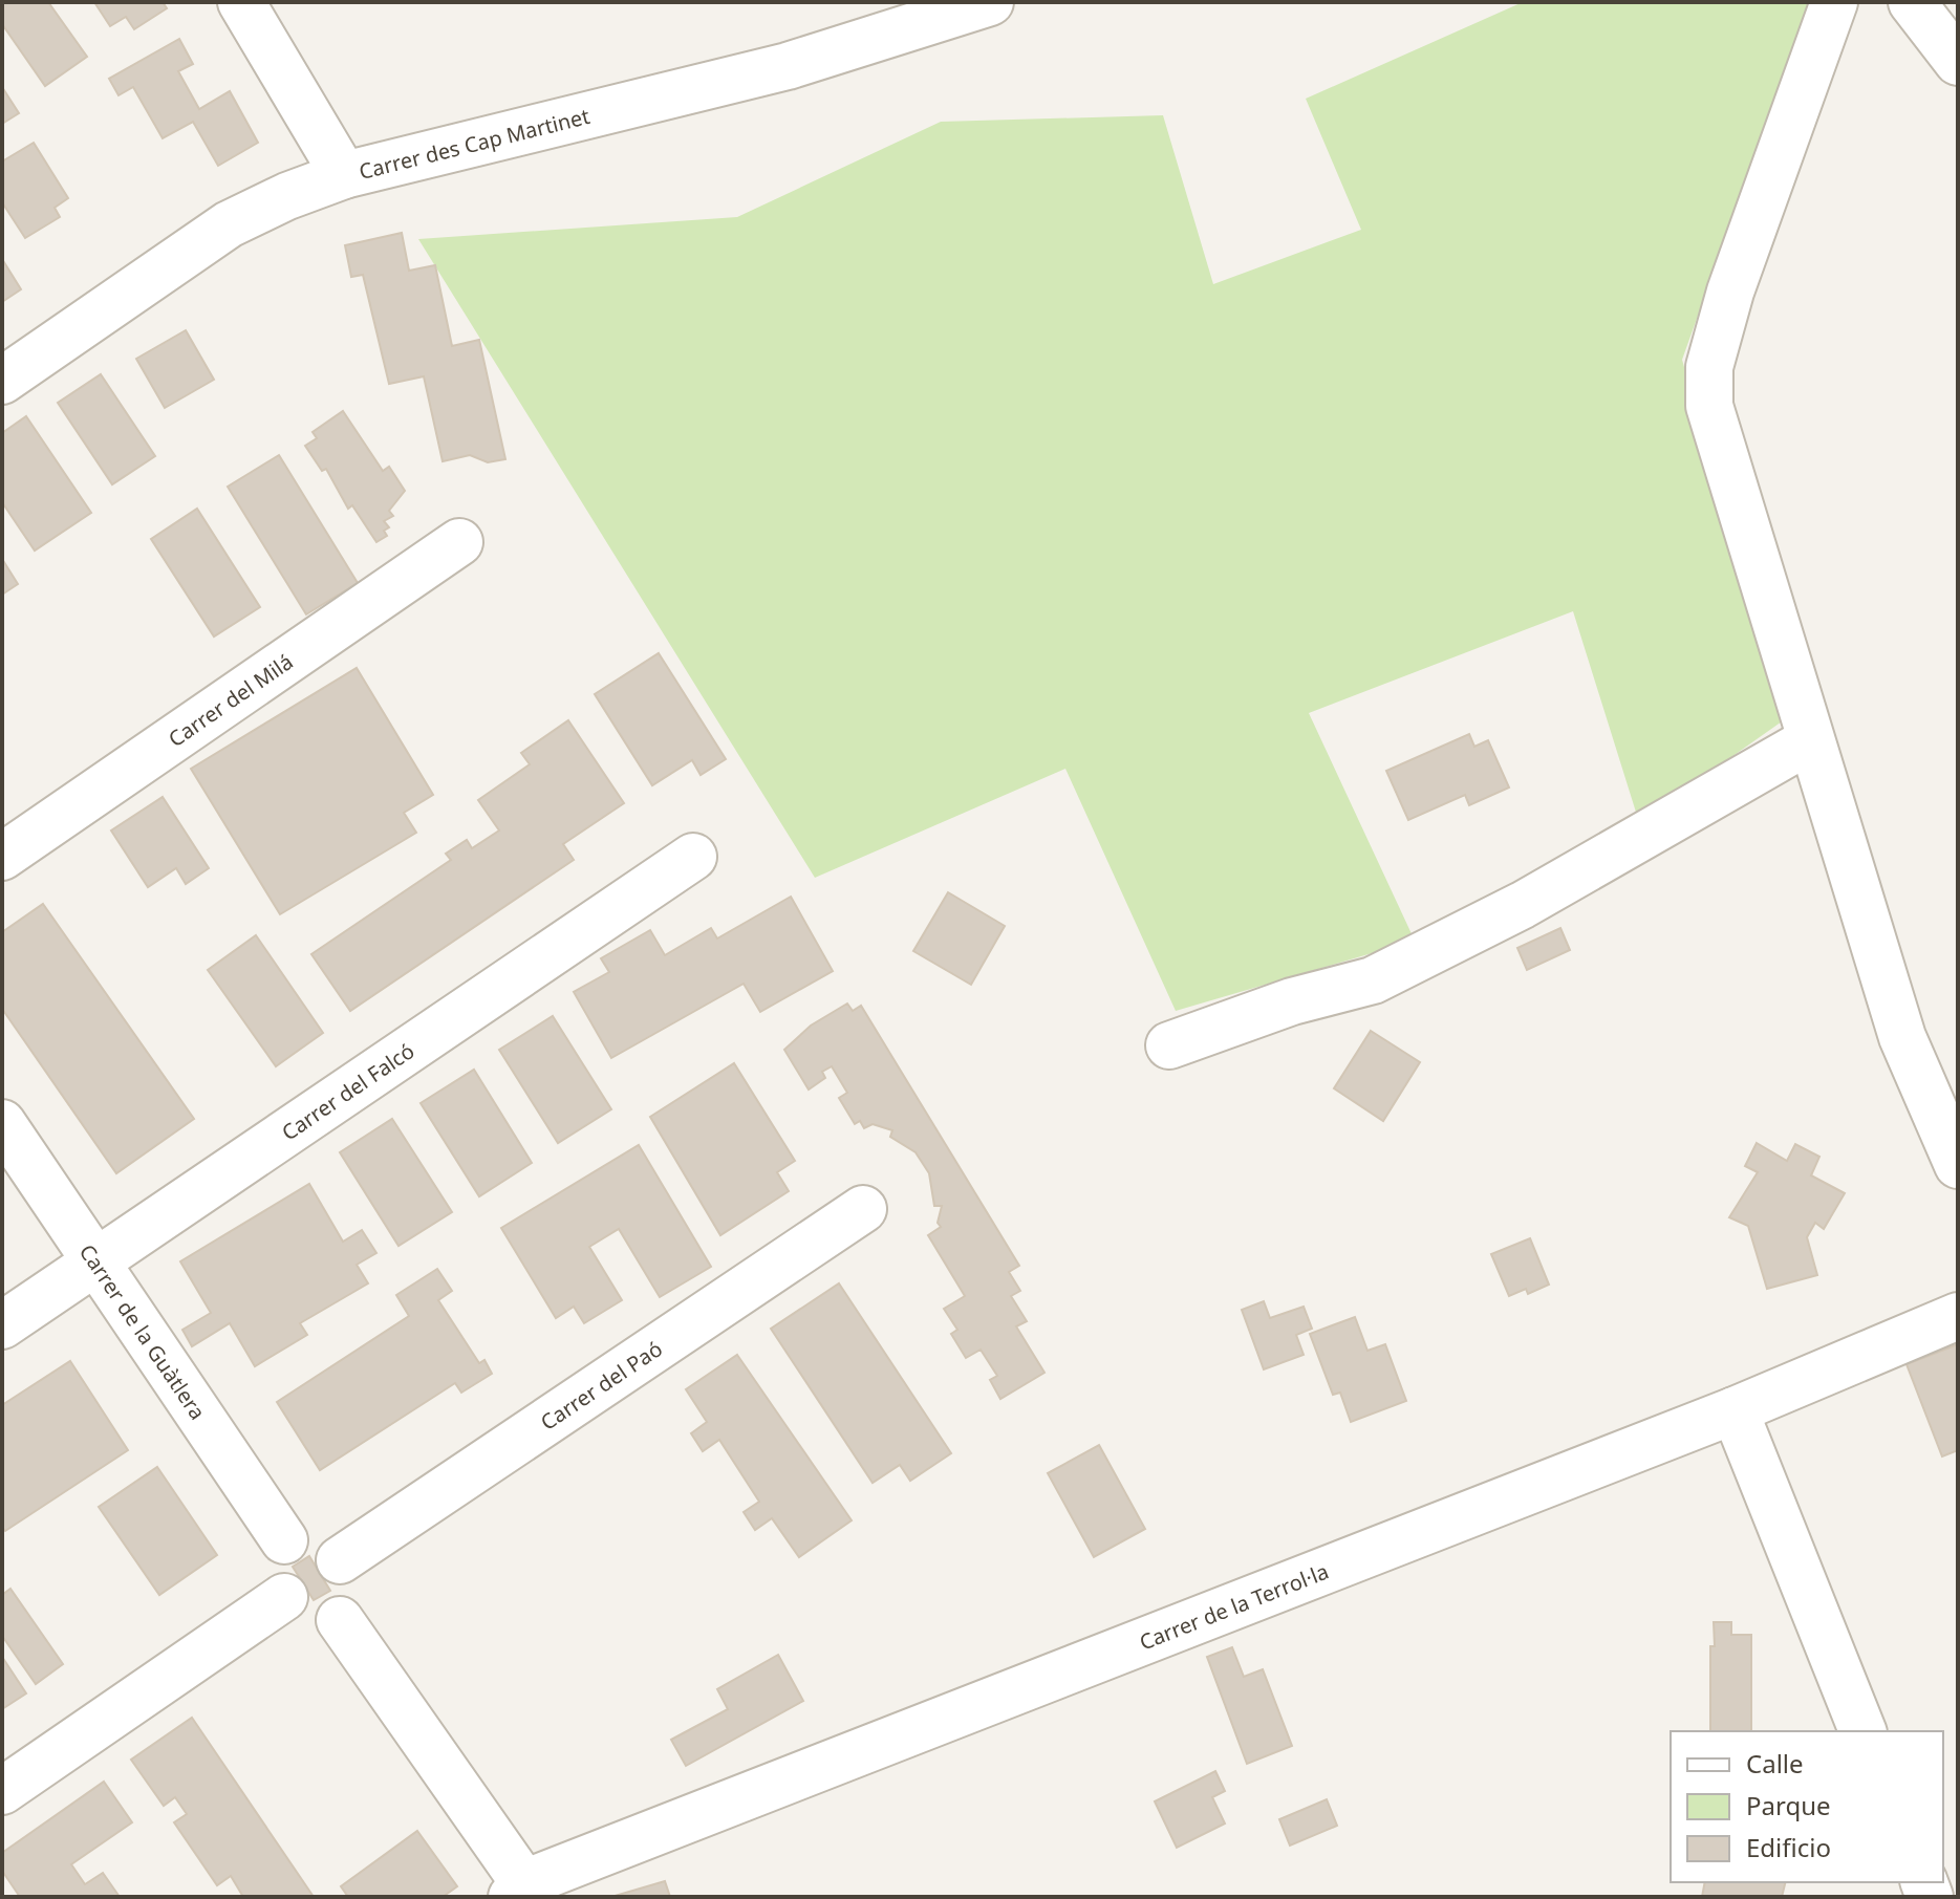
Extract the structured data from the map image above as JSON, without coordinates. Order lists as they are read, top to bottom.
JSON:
{
  "streets": {
    "street": [
      "Carrer des Cap Martinet",
      "Carrer del Milá",
      "Carrer del Falcó",
      "Carrer de la Guàtlera",
      "Carrer del Paó",
      "Carrer de la Terrol·la"
    ]
  },
  "crossings": [
    ["Carrer del Falcó", "Carrer de la Guàtlera"],
    ["Carrer de la Guàtlera", "Carrer del Paó"]
  ],
  "legend": ["Calle", "Parque", "Edificio"]
}
